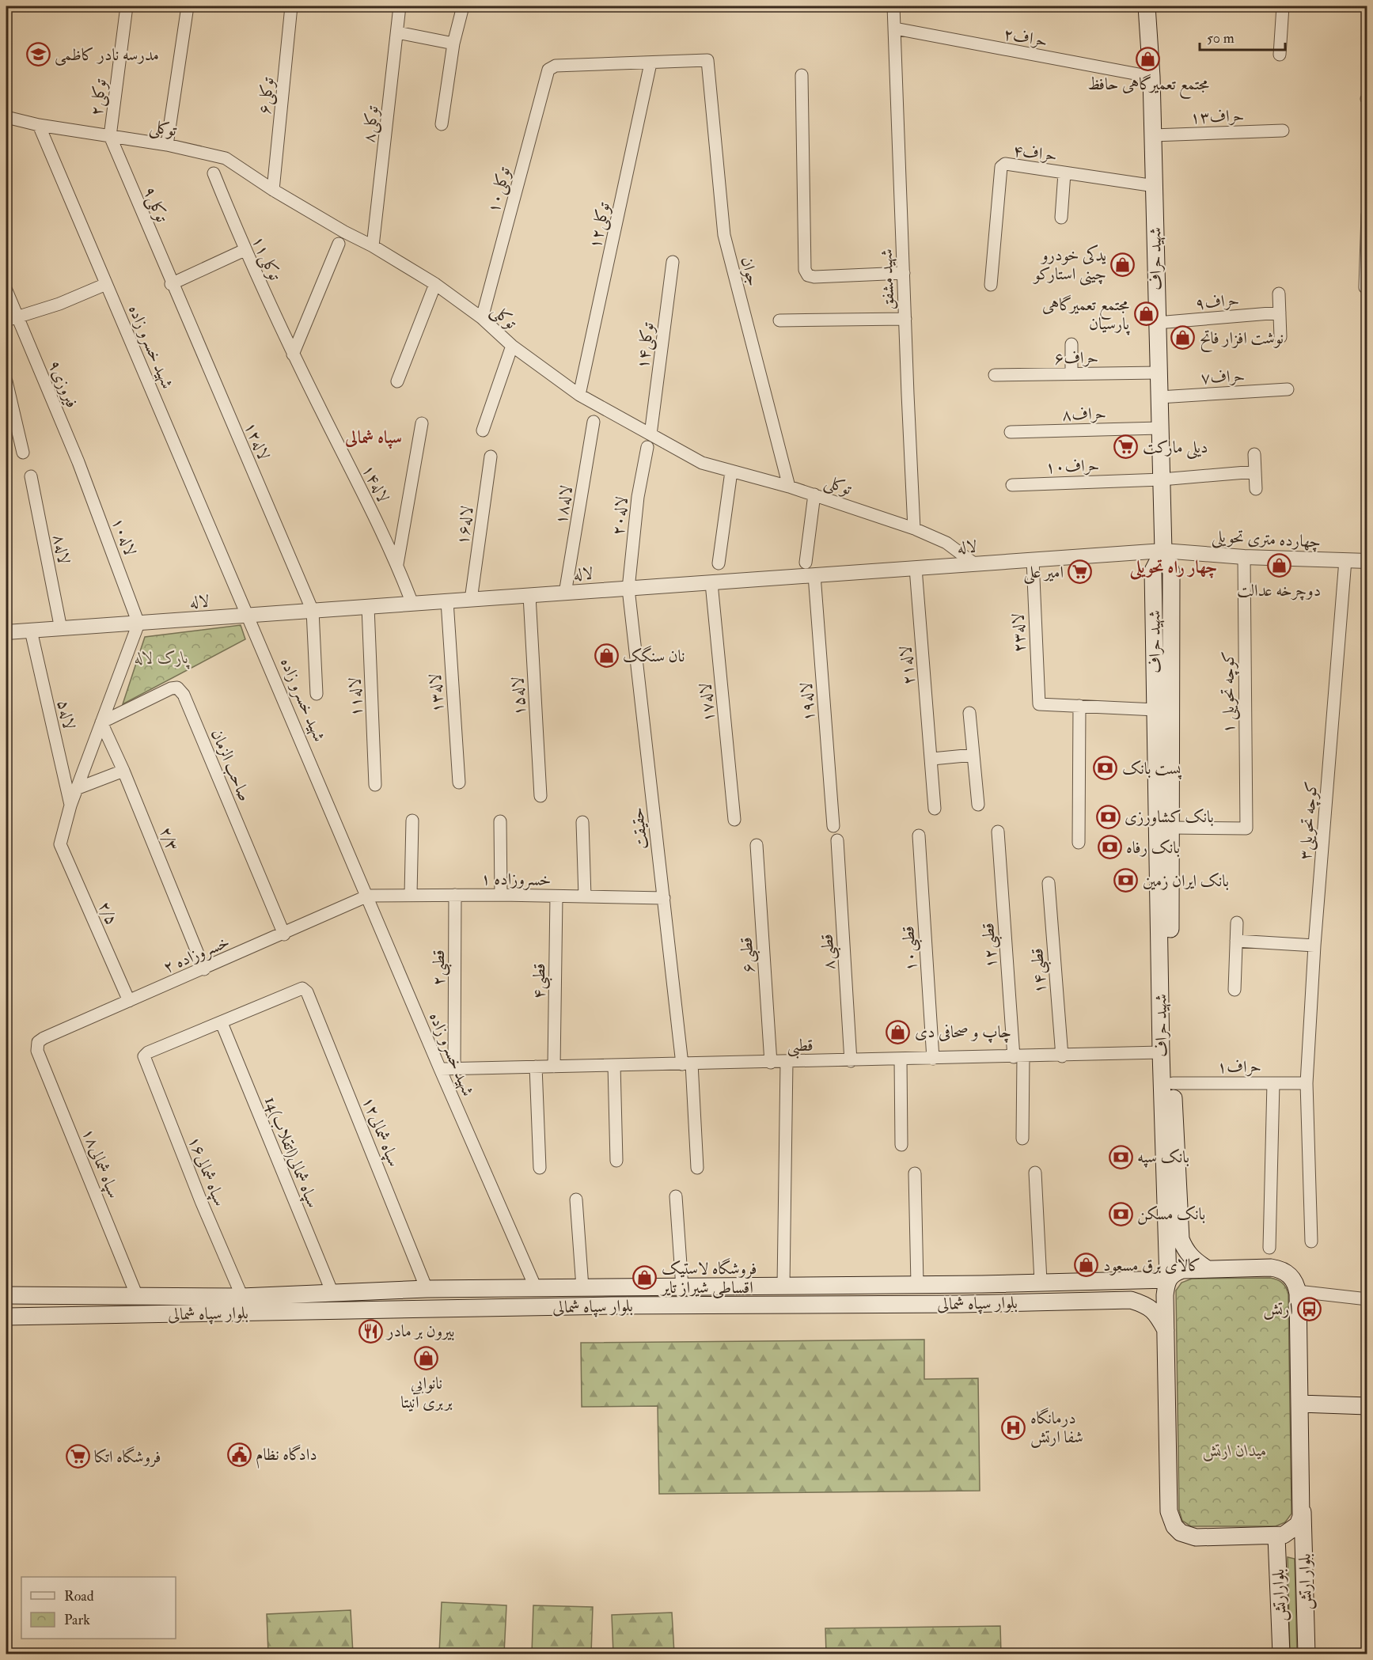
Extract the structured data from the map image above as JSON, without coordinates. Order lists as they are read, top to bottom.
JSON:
{
  "streets": {
    "main road": [
      "شهید حراف",
      "بلوار سپاه شمالی",
      "بلوار ارتش",
      "بلوارارتش"
    ],
    "street": [
      "حراف۲",
      "توکلی۶",
      "توکلی۲",
      "حراف۱۳",
      "توکلی۸",
      "توکلی",
      "حراف۴",
      "۱۰توکلی",
      "توکلی۹",
      "توکلی۱۲",
      "توکلی۱۱",
      "جوان",
      "شهید مشفق",
      "حراف۹",
      "توکلی۱۴",
      "شهید خسرو زاده",
      "حراف۶",
      "حراف۷",
      "فیروزی۹",
      "حراف۸",
      "لاله۱۲",
      "حراف۱۰",
      "لاله۱۴",
      "لاله۱۸",
      "لاله۲۰",
      "لاله۱۶",
      "لاله۱۰",
      "چهارده متری تحویلی",
      "لاله",
      "لاله۸",
      "لاله۲۳",
      "لاله۲۱",
      "کوچه تحویلی ۱",
      "لاله۱۳",
      "لاله۱۵",
      "لاله۱۱",
      "لاله۱۹",
      "لاله۱۷",
      "لاله۵",
      "صاحب الزمان",
      "کوچه تحویلی۳",
      "حقیقت",
      "۲/۳",
      "خسروزاده ۱",
      "۲/۵",
      "قطبی۱۲",
      "قطبی۱۰",
      "قطبی۸",
      "خسروزاده ۲",
      "قطبی۶",
      "قطبی۲",
      "قطبی۱۴",
      "قطبی۴",
      "قطبی",
      "حراف۱",
      "سپاه شمالی۱۲",
      "14سپاه شمالی(اتقلاب)",
      "سپاه شمالی۱۸",
      "سپاه شمالی۱۶"
    ]
  },
  "crossings": [
    ["حراف۲", "شهید حراف"],
    ["حراف۲", "شهید مشفق"],
    ["توکلی۶", "توکلی"],
    ["توکلی۲", "توکلی"],
    ["توکلی۲", "توکلی۹"],
    ["حراف۱۳", "شهید حراف"],
    ["توکلی۸", "توکلی"],
    ["توکلی", "۱۰توکلی"],
    ["توکلی", "توکلی۹"],
    ["توکلی", "توکلی۱۲"],
    ["توکلی", "جوان"],
    ["توکلی", "شهید مشفق"],
    ["توکلی", "توکلی۱۴"],
    ["توکلی", "شهید خسرو زاده"],
    ["توکلی", "لاله"],
    ["حراف۴", "شهید حراف"],
    ["۱۰توکلی", "توکلی۱۲"],
    ["۱۰توکلی", "جوان"],
    ["توکلی۹", "لاله۱۲"],
    ["توکلی۱۲", "جوان"],
    ["توکلی۱۱", "لاله۱۴"],
    ["شهید حراف", "حراف۹"],
    ["شهید حراف", "حراف۶"],
    ["شهید حراف", "حراف۷"],
    ["شهید حراف", "حراف۸"],
    ["شهید حراف", "حراف۱۰"],
    ["شهید حراف", "چهارده متری تحویلی"],
    ["شهید حراف", "لاله"],
    ["شهید حراف", "قطبی"],
    ["شهید حراف", "بلوار سپاه شمالی"],
    ["شهید خسرو زاده", "لاله"],
    ["شهید خسرو زاده", "خسروزاده ۱"],
    ["شهید خسرو زاده", "خسروزاده ۲"],
    ["شهید خسرو زاده", "قطبی"],
    ["شهید خسرو زاده", "بلوار سپاه شمالی"],
    ["فیروزی۹", "لاله۱۰"],
    ["لاله۱۲", "لاله"],
    ["لاله۱۴", "لاله"],
    ["لاله۱۸", "لاله"],
    ["لاله۲۰", "لاله"],
    ["لاله۲۰", "حقیقت"],
    ["لاله۱۶", "لاله"],
    ["لاله۱۰", "لاله"],
    ["چهارده متری تحویلی", "لاله"],
    ["چهارده متری تحویلی", "کوچه تحویلی ۱"],
    ["چهارده متری تحویلی", "کوچه تحویلی۳"],
    ["لاله", "لاله۸"],
    ["لاله", "لاله۲۳"],
    ["لاله", "لاله۲۱"],
    ["لاله", "لاله۱۳"],
    ["لاله", "لاله۱۵"],
    ["لاله", "لاله۱۱"],
    ["لاله", "لاله۱۹"],
    ["لاله", "لاله۱۷"],
    ["لاله", "لاله۵"],
    ["لاله", "حقیقت"],
    ["لاله۵", "۲/۵"],
    ["صاحب الزمان", "۲/۳"],
    ["صاحب الزمان", "خسروزاده ۲"],
    ["کوچه تحویلی۳", "حراف۱"],
    ["حقیقت", "خسروزاده ۱"],
    ["حقیقت", "قطبی"],
    ["۲/۳", "خسروزاده ۲"],
    ["خسروزاده ۱", "خسروزاده ۲"],
    ["خسروزاده ۱", "قطبی۲"],
    ["خسروزاده ۱", "قطبی۴"],
    ["۲/۵", "خسروزاده ۲"],
    ["قطبی۱۲", "قطبی"],
    ["قطبی۱۰", "قطبی"],
    ["قطبی۸", "قطبی"],
    ["خسروزاده ۲", "سپاه شمالی۱۸"],
    ["قطبی۶", "قطبی"],
    ["قطبی۲", "قطبی"],
    ["قطبی۱۴", "قطبی"],
    ["قطبی۴", "قطبی"],
    ["سپاه شمالی۱۲", "14سپاه شمالی(اتقلاب)"],
    ["سپاه شمالی۱۲", "سپاه شمالی۱۶"],
    ["سپاه شمالی۱۲", "بلوار سپاه شمالی"],
    ["14سپاه شمالی(اتقلاب)", "سپاه شمالی۱۶"],
    ["14سپاه شمالی(اتقلاب)", "بلوار سپاه شمالی"],
    ["سپاه شمالی۱۸", "بلوار سپاه شمالی"],
    ["سپاه شمالی۱۶", "بلوار سپاه شمالی"]
  ],
  "districts": ["سپاه شمالی", "چهار راه تحویلی"],
  "parks": ["پارک لاله", "میدان ارتش"],
  "places": {
    "school or university": ["مدرسه نادر کاظمی"],
    "shop": [
      "مجتمع تعمیرگاهی حافظ",
      "یدکی خودرو چینی استارکو",
      "مجتمع تعمیرگاهی پارسیان",
      "نوشت افزار فاتح",
      "دوچرخه عدالت",
      "نان سنگک",
      "چاپ و صحافی دی",
      "کالای برق مسعود",
      "فروشگاه لاستیک اقساطی شیراز تایر",
      "نانوایی بربری آنیتا"
    ],
    "supermarket": ["دیلی مارکت", "امیر علی", "فروشگاه اتکا"],
    "bank": [
      "پست بانک",
      "بانک کشاورزی",
      "بانک رفاه",
      "بانک ایران زمین",
      "بانک سپه",
      "بانک مسکن"
    ],
    "bus stop": ["ارتش"],
    "restaurant": ["بیرون بر مادر"],
    "hospital": ["درمانگاه شفا ارتش"],
    "public building": ["دادگاه نظام"]
  },
  "legend": ["Road", "Park"],
  "scale_bar": "50 m"
}
